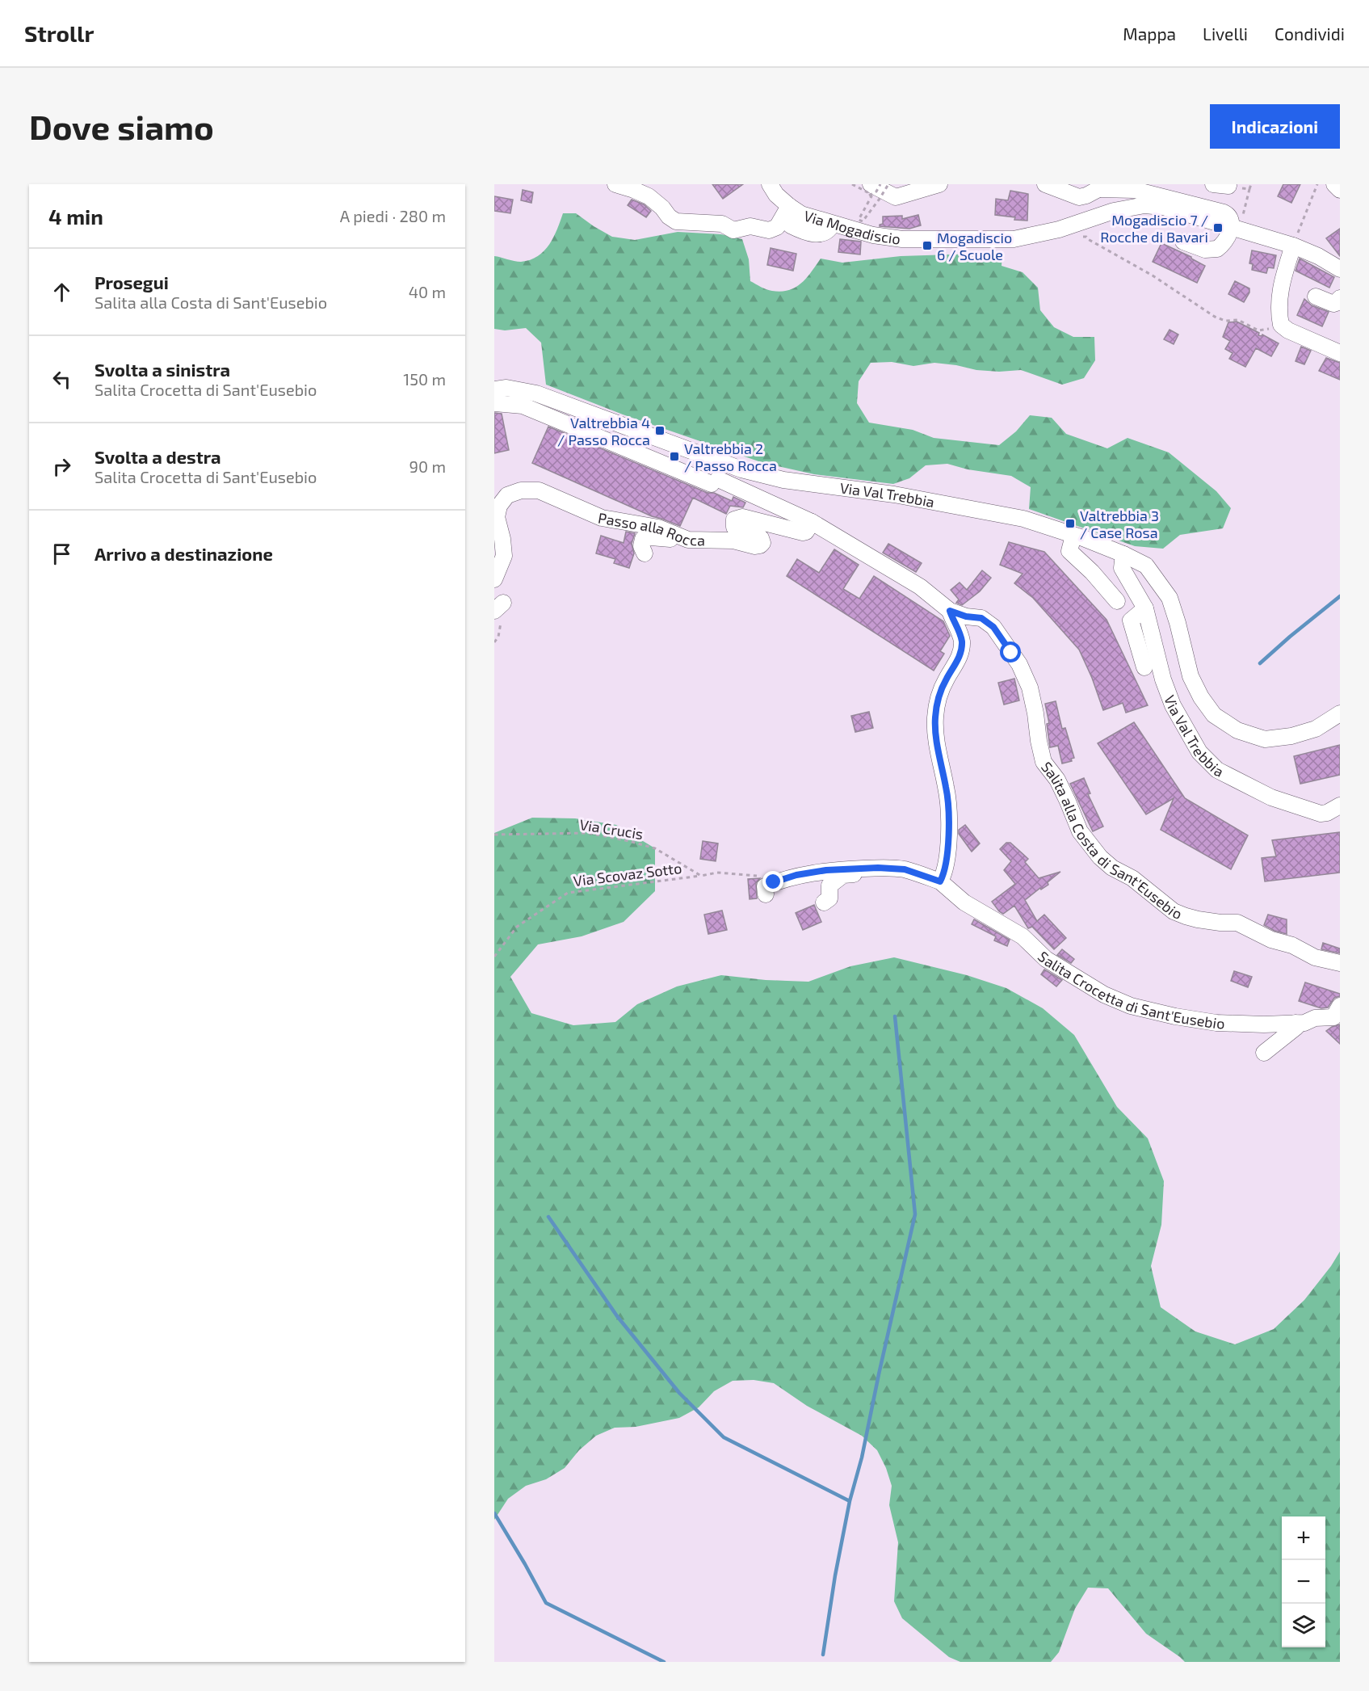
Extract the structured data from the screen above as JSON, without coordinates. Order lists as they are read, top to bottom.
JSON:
{
  "streets": {
    "street": [
      "Via Mogadiscio",
      "Via Val Trebbia",
      "Passo alla Rocca",
      "Salita alla Costa di Sant'Eusebio",
      "Salita Crocetta di Sant'Eusebio"
    ],
    "path": ["Via Crucis", "Via Scovaz Sotto"]
  },
  "crossings": [
    ["Via Val Trebbia", "Passo alla Rocca"],
    ["Via Val Trebbia", "Salita alla Costa di Sant'Eusebio"],
    ["Via Crucis", "Via Scovaz Sotto"]
  ],
  "places": {
    "transit": [
      "Mogadiscio 7 / Rocche di Bavari",
      "Mogadiscio 6 / Scuole",
      "Valtrebbia 4 / Passo Rocca",
      "Valtrebbia 2 / Passo Rocca",
      "Valtrebbia 3 / Case Rosa"
    ]
  },
  "page": {
    "header": "Strollr",
    "nav": ["Mappa", "Livelli", "Condividi"],
    "buttons": "Indicazioni",
    "title": "Dove siamo",
    "heading": ["4 min", "A piedi · 280 m"],
    "list": [
      ["Prosegui", "Salita alla Costa di Sant'Eusebio", "40 m"],
      ["Svolta a sinistra", "Salita Crocetta di Sant'Eusebio", "150 m"],
      ["Svolta a destra", "Salita Crocetta di Sant'Eusebio", "90 m"],
      "Arrivo a destinazione"
    ],
    "map_buttons": ["+", "−"]
  }
}
